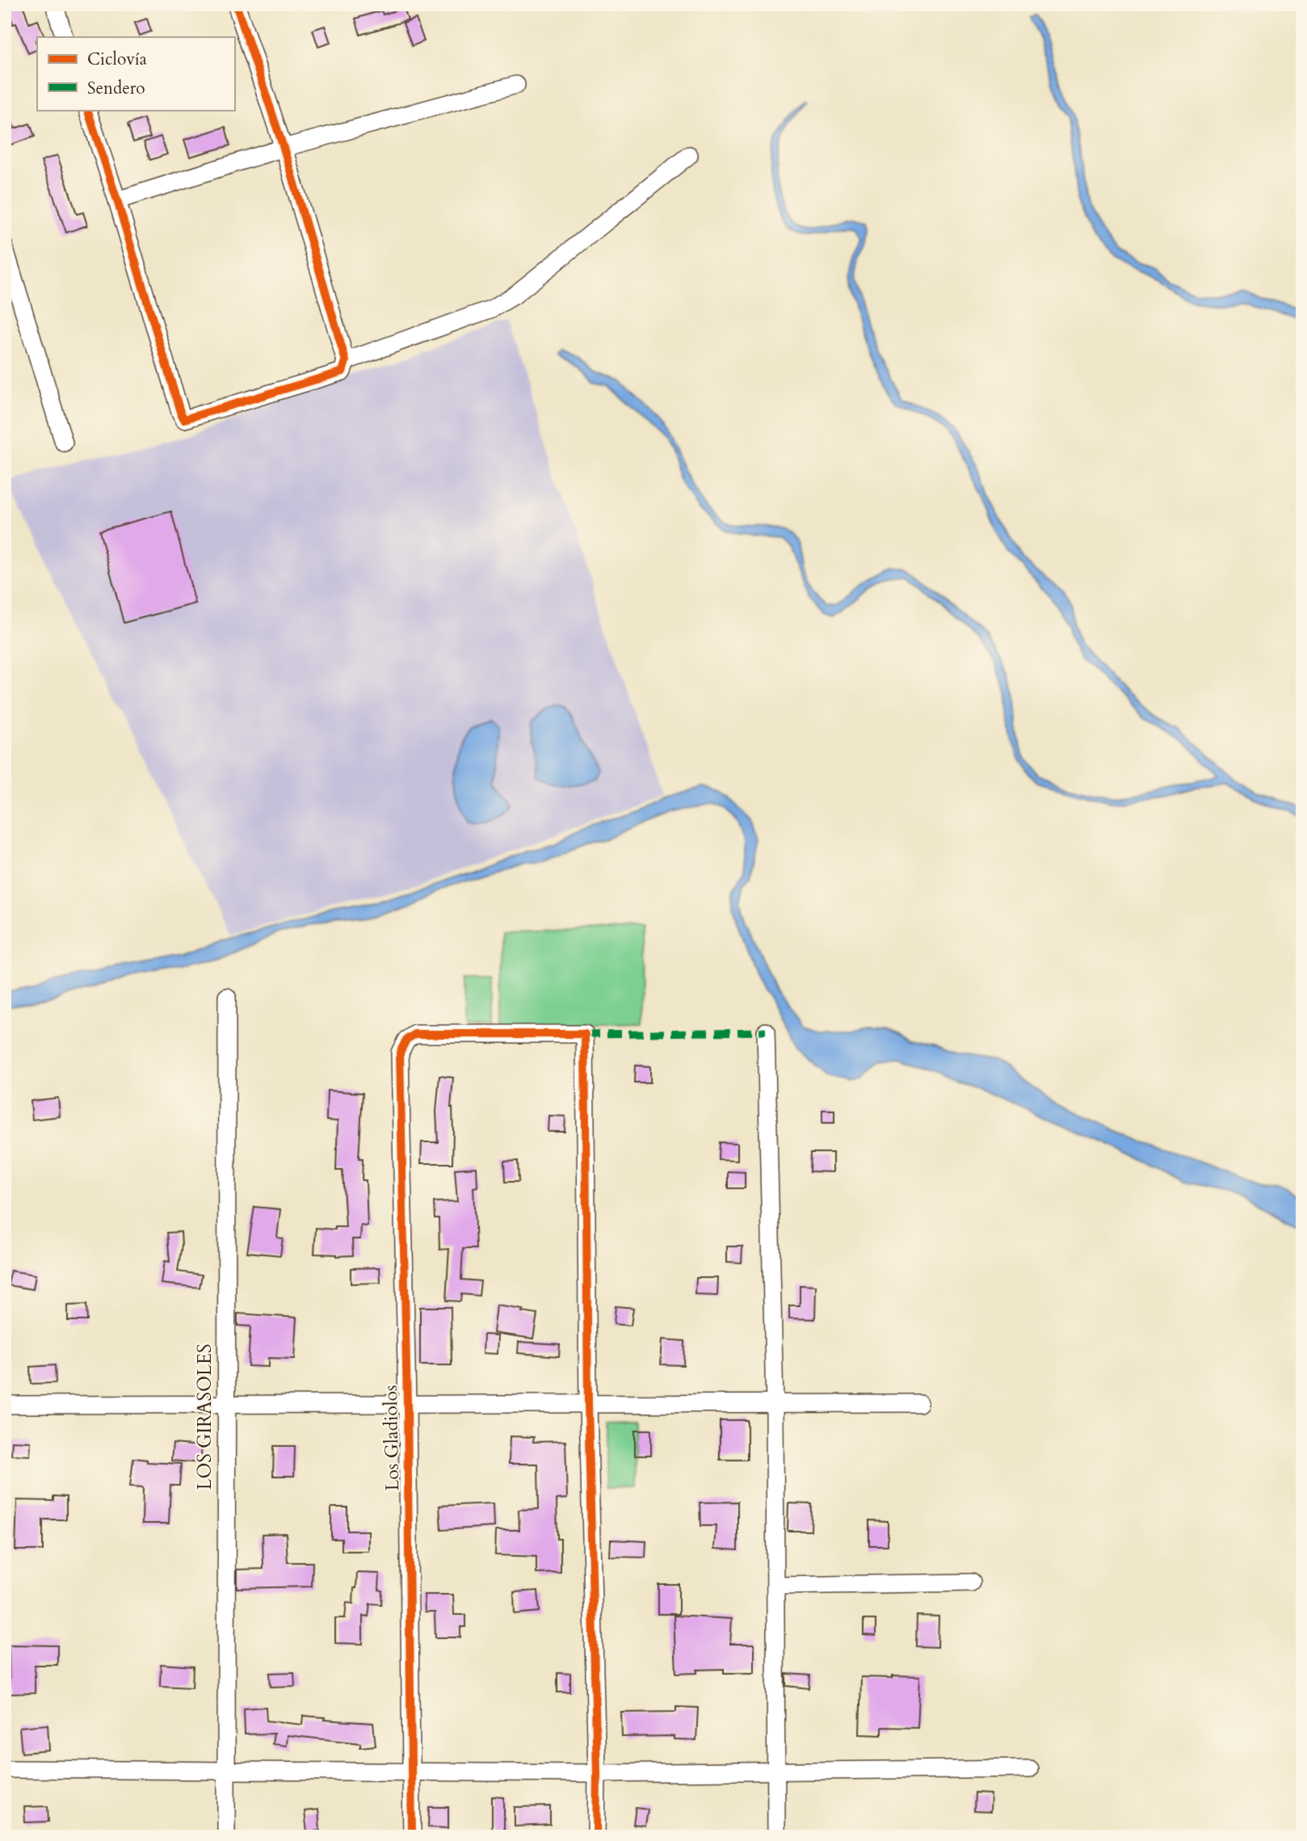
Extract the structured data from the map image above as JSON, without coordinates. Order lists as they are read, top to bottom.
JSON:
{
  "streets": {
    "street": ["LOS GIRASOLES", "Los Gladiolos"]
  },
  "legend": ["Ciclovía", "Sendero"]
}
